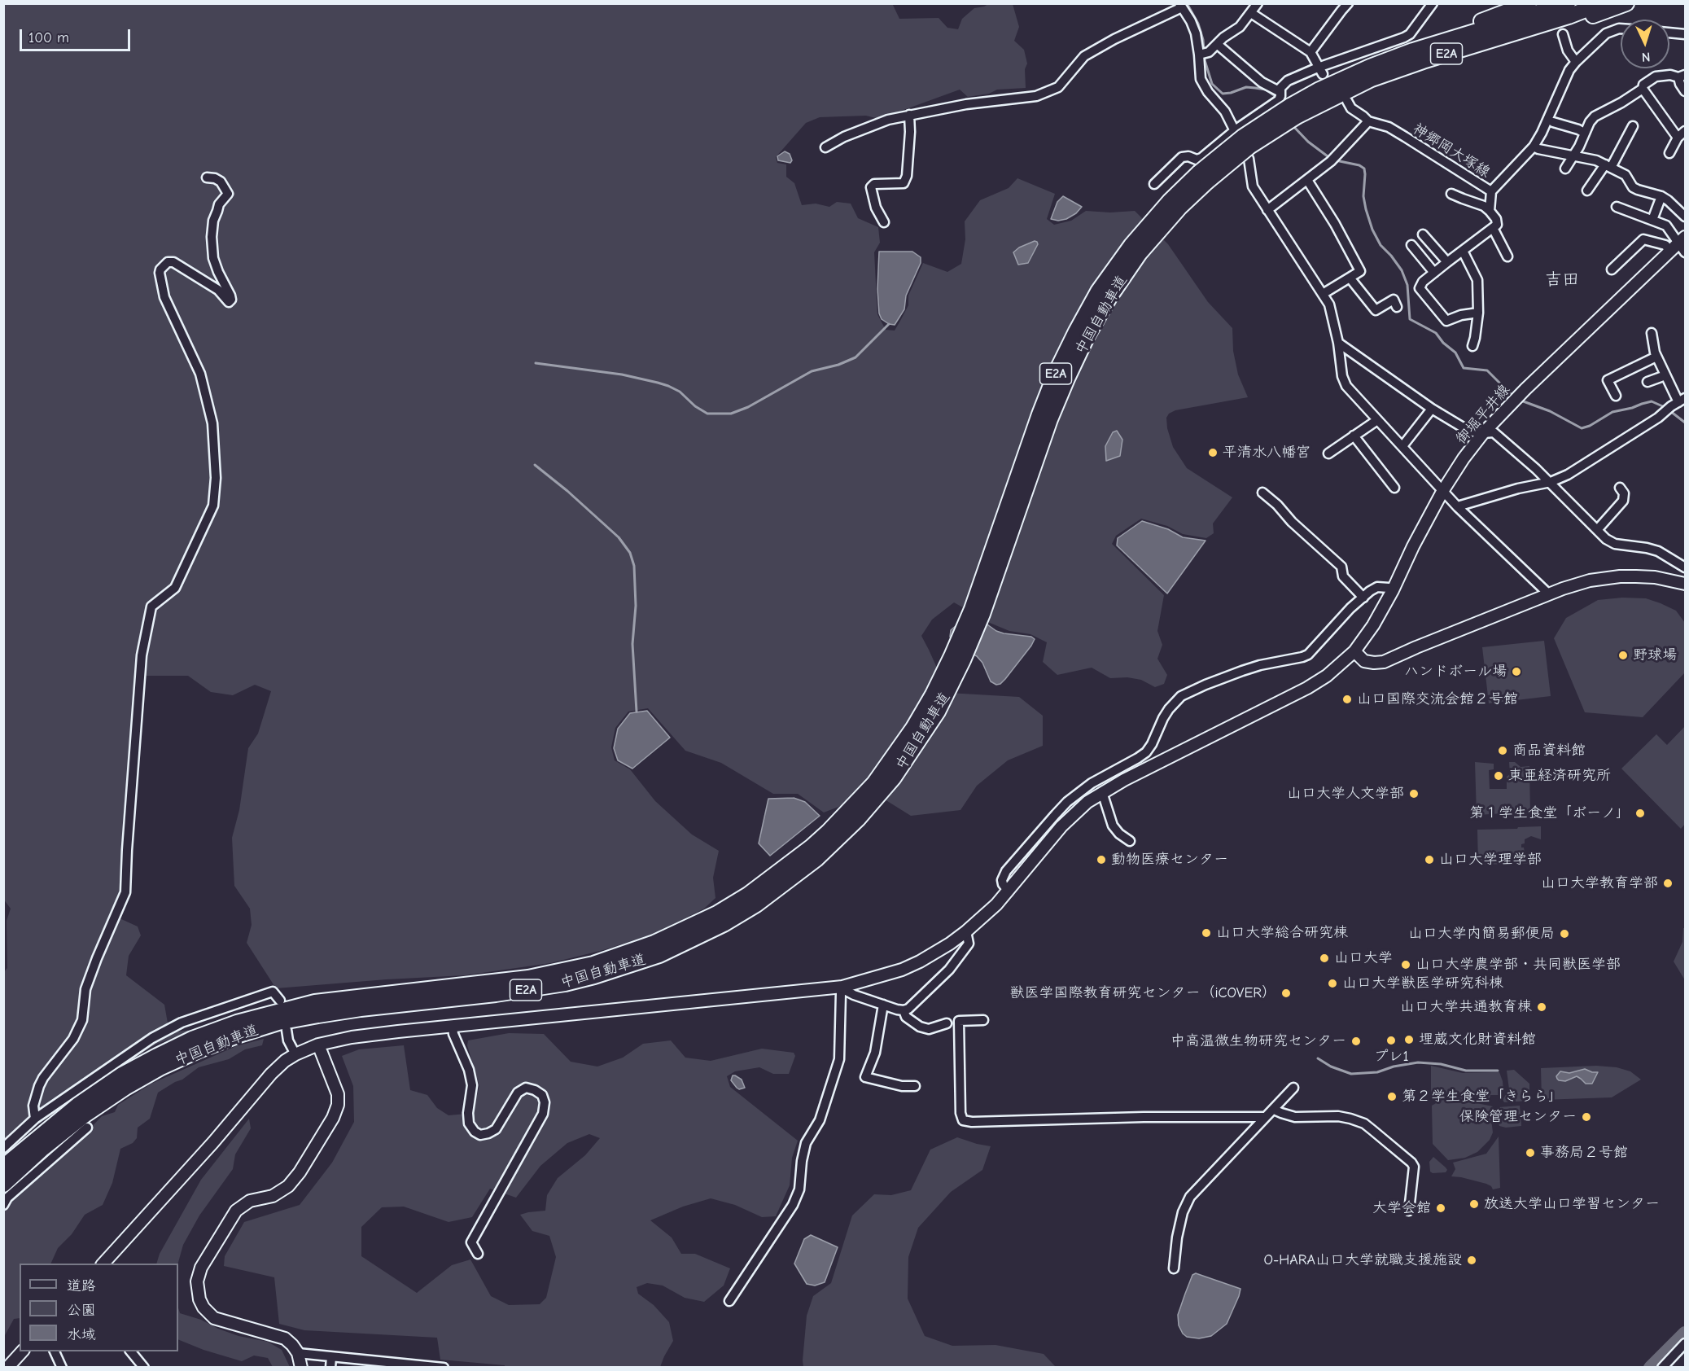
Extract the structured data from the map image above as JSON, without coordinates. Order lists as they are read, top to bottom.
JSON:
{
  "streets": {
    "highway": ["E2A", "中国自動車道"],
    "street": ["神郷岡大塚線", "御堀平井線"]
  },
  "districts": ["吉田"],
  "places": [
    "平清水八幡宮",
    "野球場",
    "ハンドボール場",
    "山口国際交流会館２号館",
    "商品資料館",
    "東亜経済研究所",
    "山口大学人文学部",
    "第１学生食堂「ボーノ」",
    "動物医療センター",
    "山口大学理学部",
    "山口大学教育学部",
    "山口大学総合研究棟",
    "山口大学内簡易郵便局",
    "山口大学",
    "山口大学農学部・共同獣医学部",
    "山口大学獣医学研究科棟",
    "獣医学国際教育研究センター（iCOVER）",
    "山口大学共通教育棟",
    "埋蔵文化財資料館",
    "プレ1",
    "中高温微生物研究センター",
    "第２学生食堂「きらら」",
    "保険管理センター",
    "事務局２号館",
    "放送大学山口学習センター",
    "大学会館",
    "O-HARA山口大学就職支援施設"
  ],
  "legend": ["道路", "公園", "水域"],
  "scale_bar": "100 m",
  "north": "bottom"
}
